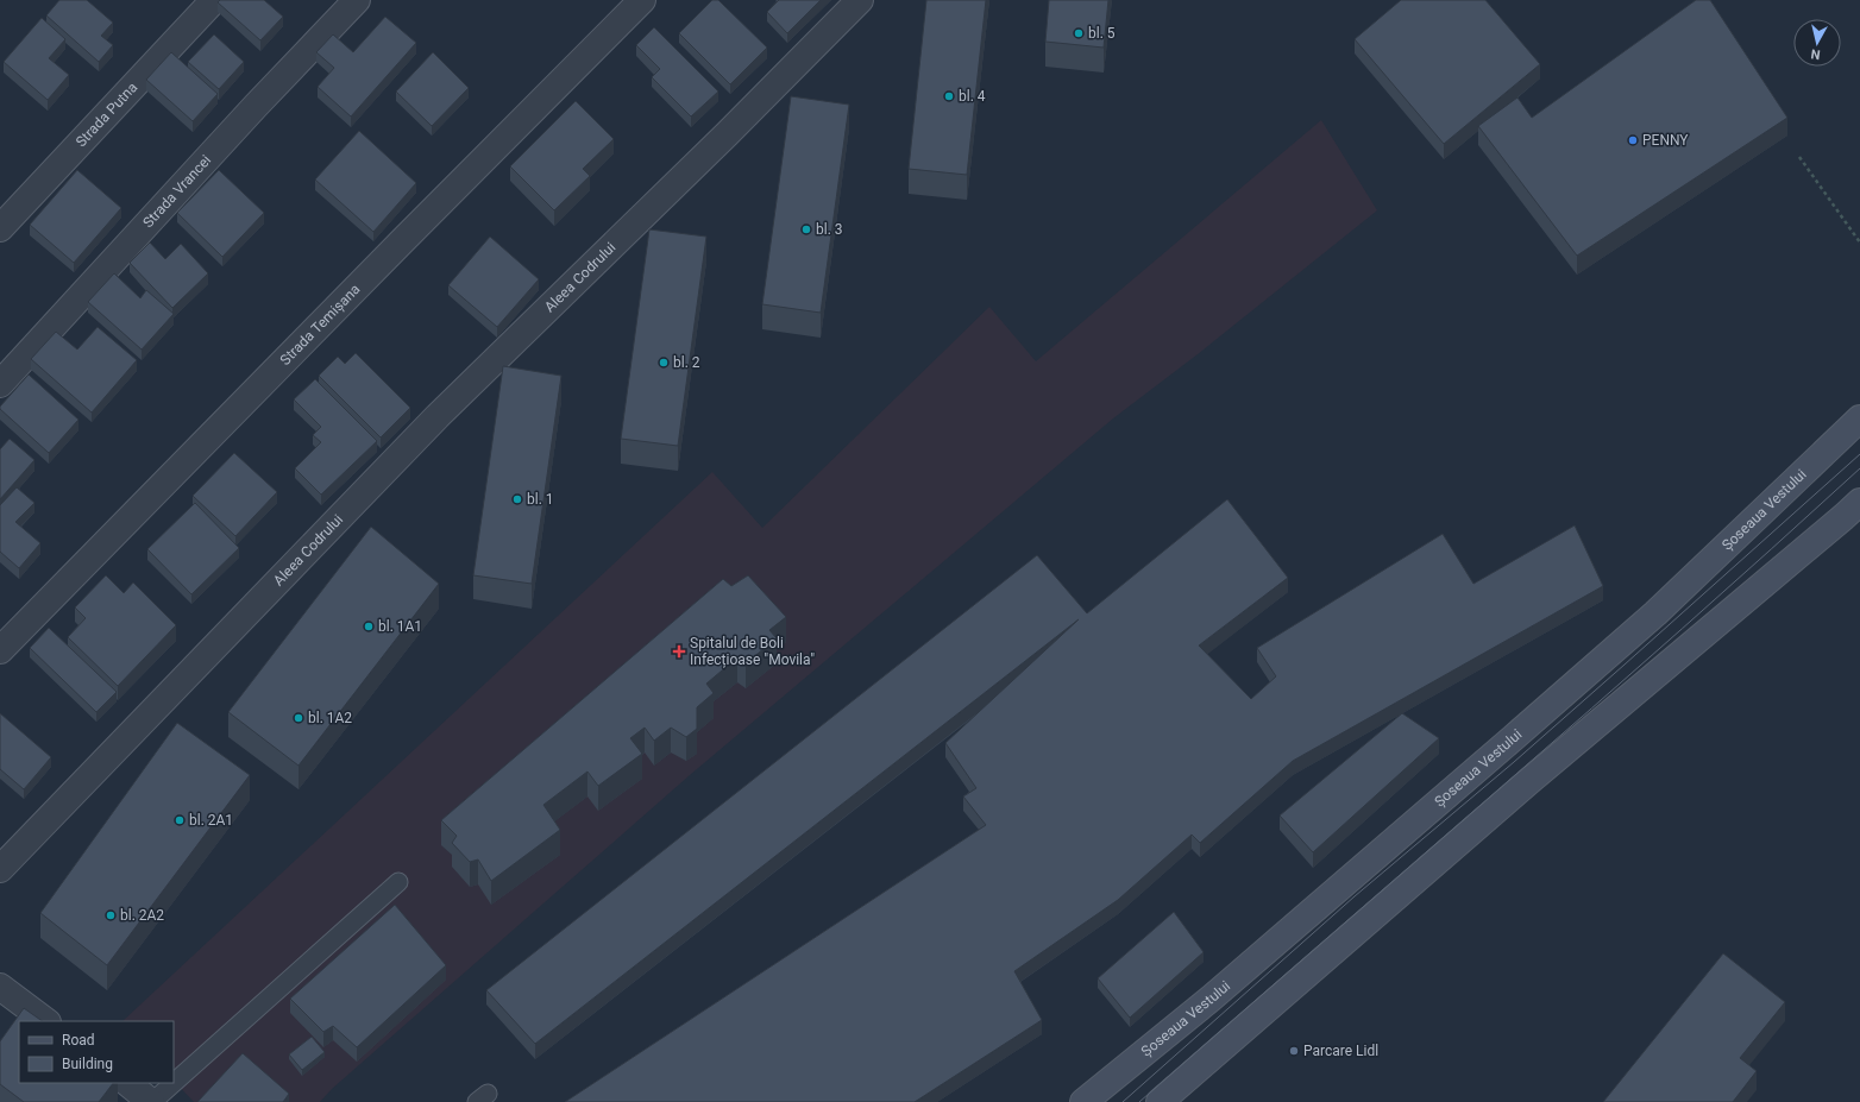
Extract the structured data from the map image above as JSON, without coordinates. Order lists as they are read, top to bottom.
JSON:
{
  "streets": {
    "main road": ["Șoseaua Vestului"],
    "street": [
      "Strada Putna",
      "Strada Vrancei",
      "Aleea Codrului",
      "Strada Temișana"
    ]
  },
  "places": {
    "other": [
      "bl. 5",
      "bl. 4",
      "PENNY",
      "bl. 3",
      "bl. 2",
      "bl. 1",
      "bl. 1A1",
      "bl. 1A2",
      "bl. 2A1",
      "bl. 2A2",
      "Parcare Lidl"
    ],
    "health": ["Spitalul de Boli Infecțioase \"Movila\""]
  },
  "legend": ["Road", "Building"],
  "north": "bottom"
}
